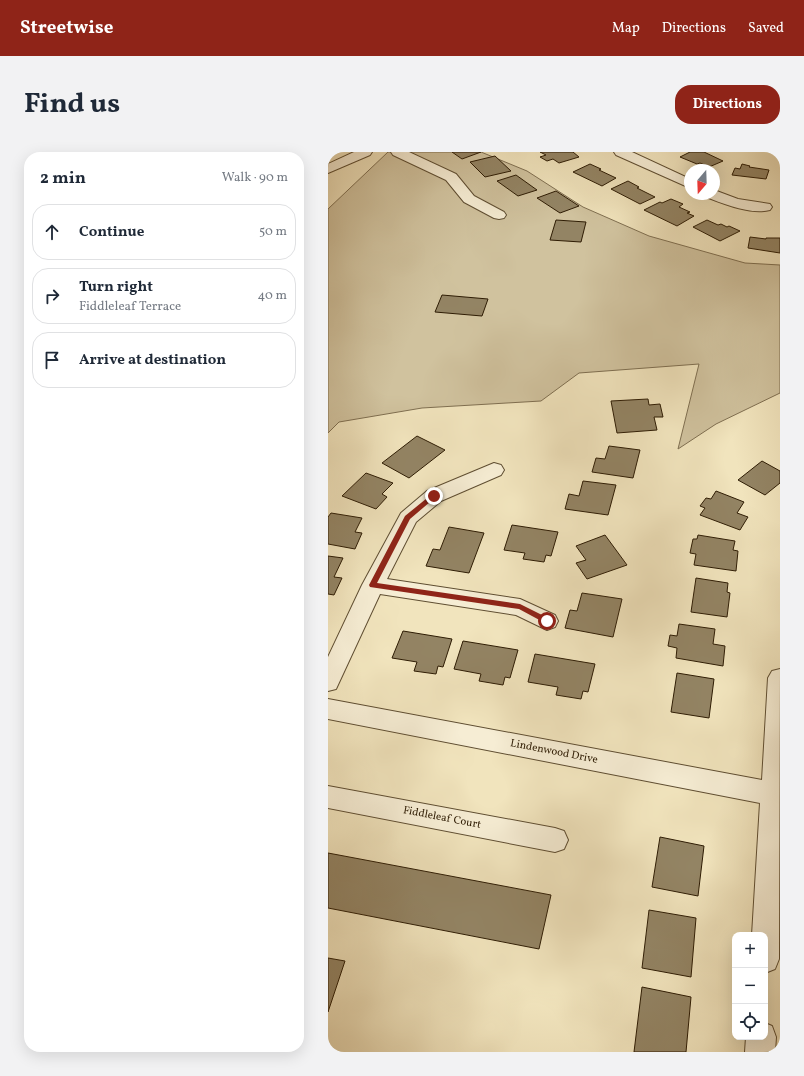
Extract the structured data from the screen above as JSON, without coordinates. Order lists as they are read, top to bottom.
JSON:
{
  "streets": {
    "street": ["Lindenwood Drive", "Fiddleleaf Court"]
  },
  "north": "bottom",
  "page": {
    "header": "Streetwise",
    "nav": ["Map", "Directions", "Saved"],
    "title": "Find us",
    "buttons": "Directions",
    "heading": ["2 min", "Walk · 90 m"],
    "list": [
      ["Continue", "50 m"],
      ["Turn right", "Fiddleleaf Terrace", "40 m"],
      "Arrive at destination"
    ],
    "map_buttons": ["+", "−"]
  }
}
